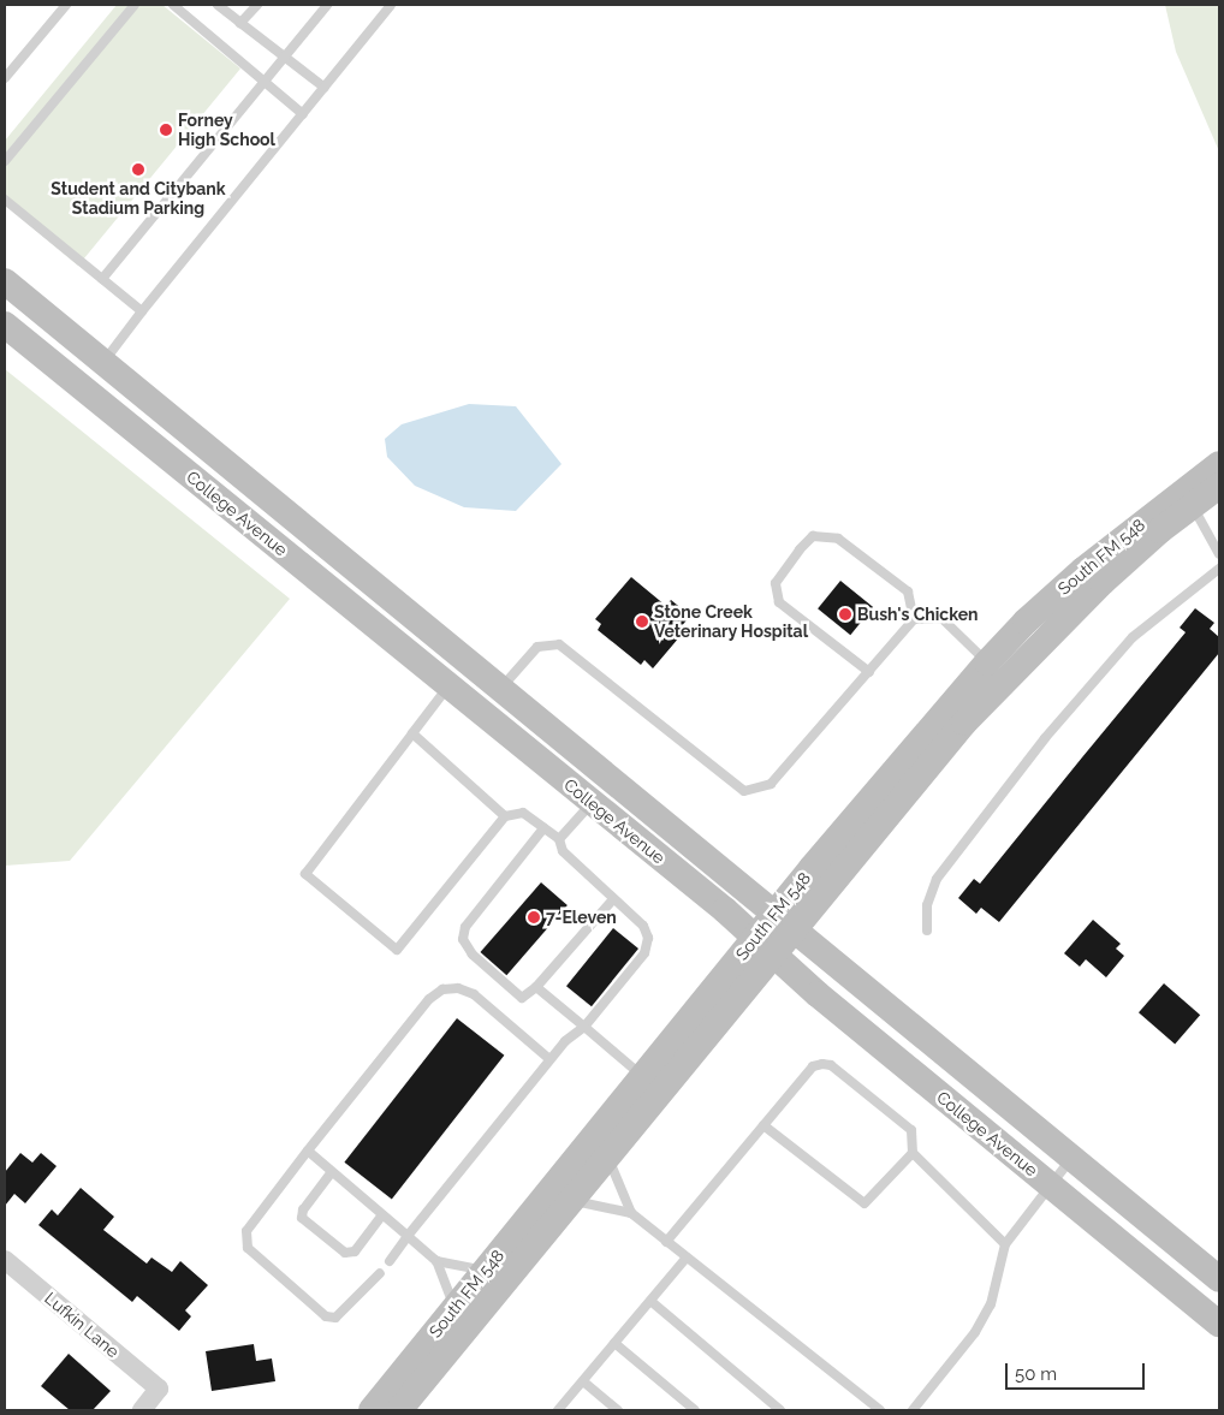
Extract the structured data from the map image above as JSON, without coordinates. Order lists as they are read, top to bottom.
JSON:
{
  "streets": {
    "main road": ["College Avenue", "South FM 548"],
    "street": ["Lufkin Lane"]
  },
  "crossings": [
    ["College Avenue", "South FM 548"]
  ],
  "places": [
    "Forney High School",
    "Student and Citybank Stadium Parking",
    "Bush's Chicken",
    "Stone Creek Veterinary Hospital",
    "7-Eleven"
  ],
  "scale_bar": "50 m"
}
